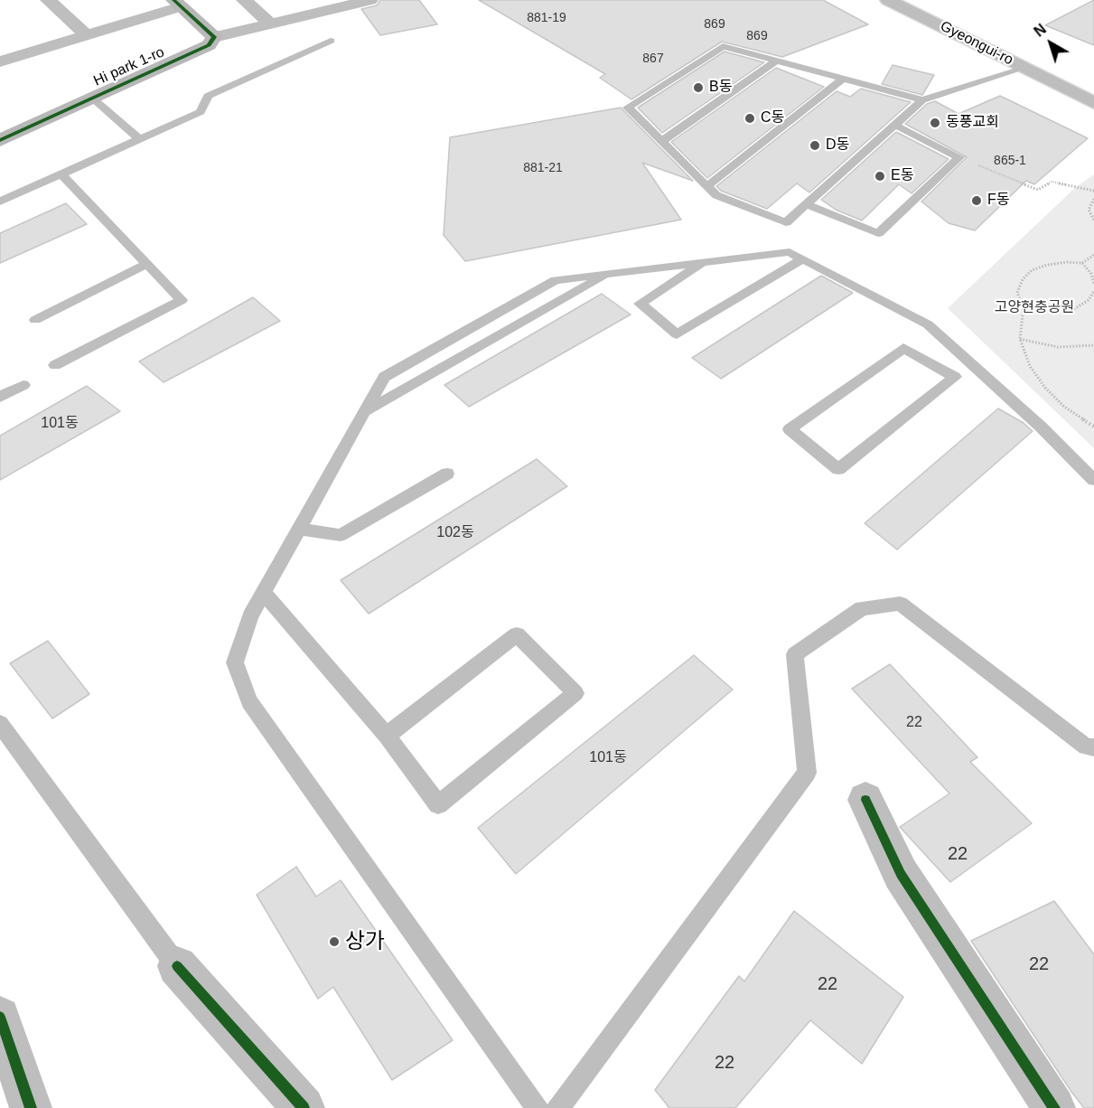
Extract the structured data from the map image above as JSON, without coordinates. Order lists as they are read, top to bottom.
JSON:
{
  "streets": {
    "street": ["Gyeongui-ro", "Hi park 1-ro"]
  },
  "parks": ["고양현충공원"],
  "places": [
    "B동",
    "C동",
    "동풍교회",
    "D동",
    "E동",
    "F동",
    "상가"
  ],
  "house_numbers": [
    "881-19",
    "869",
    "869",
    "867",
    "865-1",
    "881-21",
    "101동",
    "102동",
    "22",
    "101동",
    "22",
    "22",
    "22",
    "22"
  ],
  "north": "top left"
}
